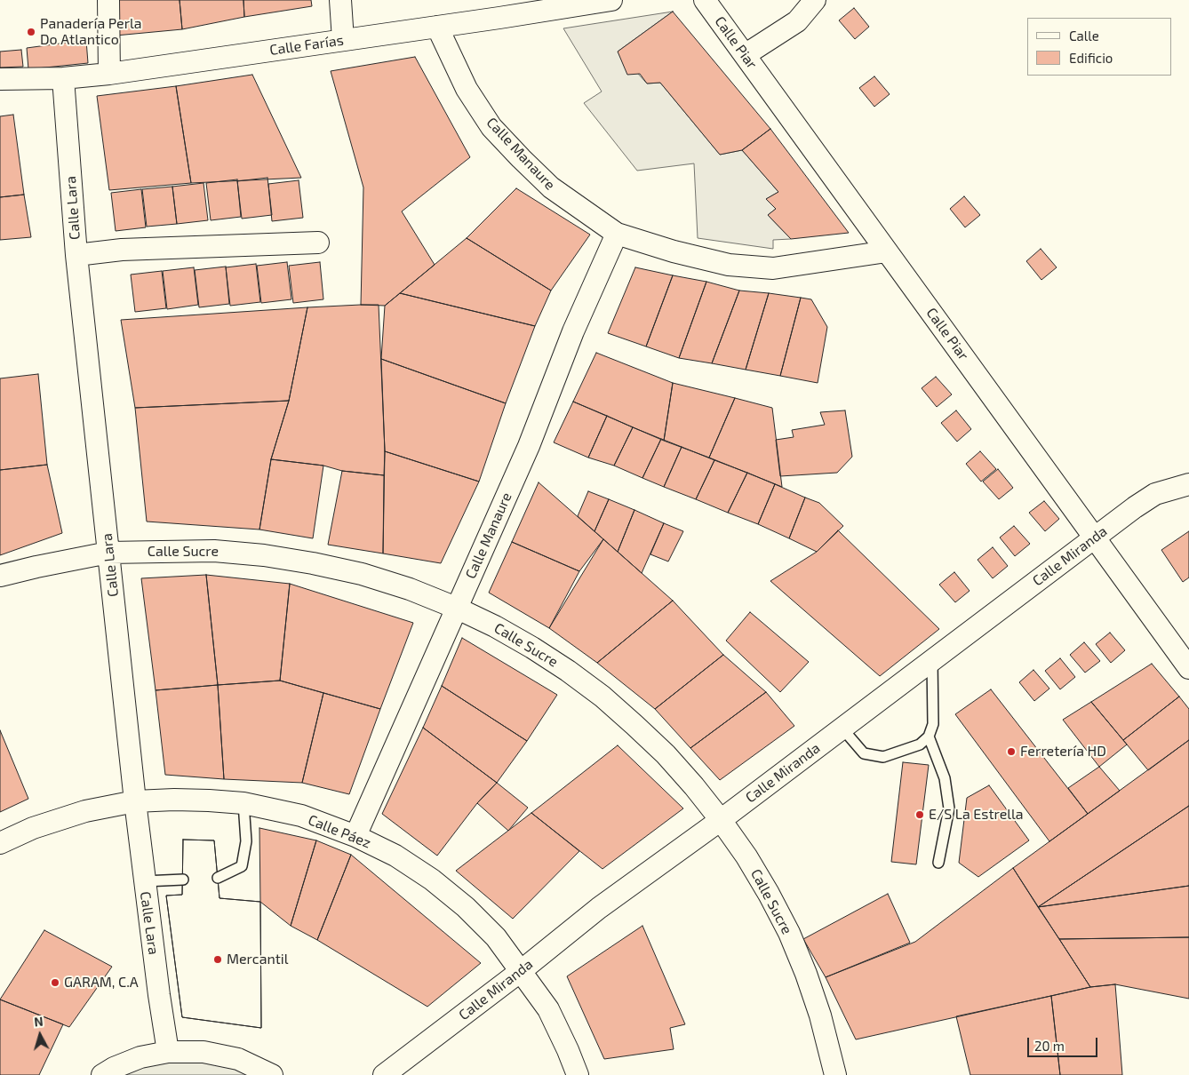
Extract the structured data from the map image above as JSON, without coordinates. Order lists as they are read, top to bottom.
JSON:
{
  "streets": {
    "street": [
      "Calle Piar",
      "Calle Farías",
      "Calle Manaure",
      "Calle Lara",
      "Calle Sucre",
      "Calle Miranda",
      "Calle Páez"
    ]
  },
  "crossings": [
    ["Calle Piar", "Calle Manaure"],
    ["Calle Piar", "Calle Miranda"],
    ["Calle Farías", "Calle Manaure"],
    ["Calle Farías", "Calle Lara"],
    ["Calle Manaure", "Calle Sucre"],
    ["Calle Manaure", "Calle Páez"],
    ["Calle Lara", "Calle Sucre"],
    ["Calle Lara", "Calle Páez"],
    ["Calle Sucre", "Calle Miranda"],
    ["Calle Miranda", "Calle Páez"]
  ],
  "places": [
    "Panadería Perla Do Atlantico",
    "Ferretería HD",
    "E/S La Estrella",
    "Mercantil",
    "GARAM, C.A"
  ],
  "legend": ["Calle", "Edificio"],
  "scale_bar": "20 m",
  "north": "top"
}
